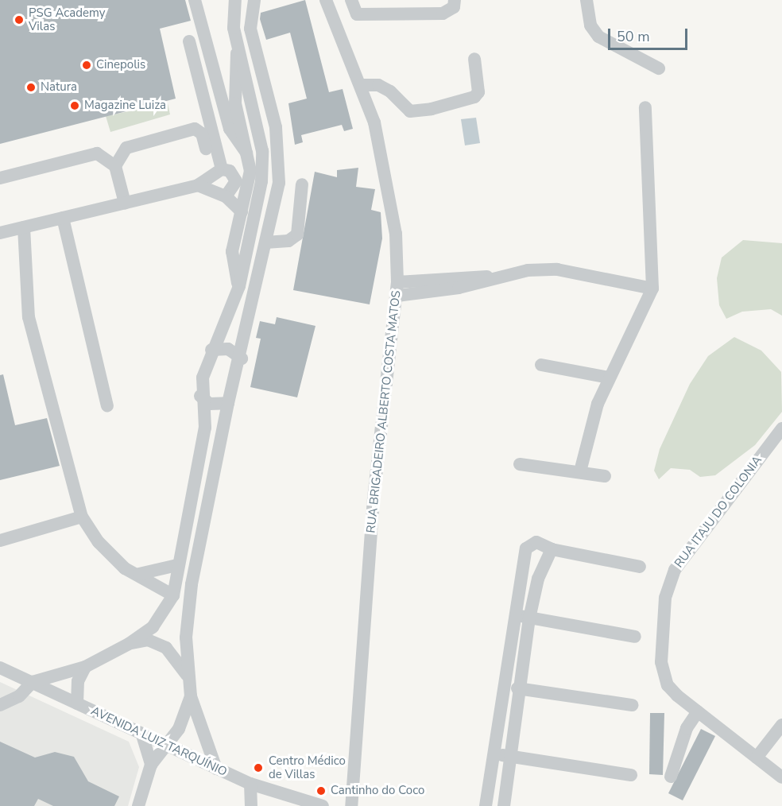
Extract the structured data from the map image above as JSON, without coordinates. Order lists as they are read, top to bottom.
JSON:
{
  "streets": {
    "street": ["RUA BRIGADEIRO ALBERTO COSTA MATOS", "RUA ITAJU DO COLONIA", "AVENIDA LUIZ TARQUÍNIO"]
  },
  "places": [
    "PSG Academy Vilas",
    "Cinepolis",
    "Natura",
    "Magazine Luiza",
    "Centro Médico de Villas",
    "Cantinho do Coco"
  ],
  "scale_bar": "50 m"
}
